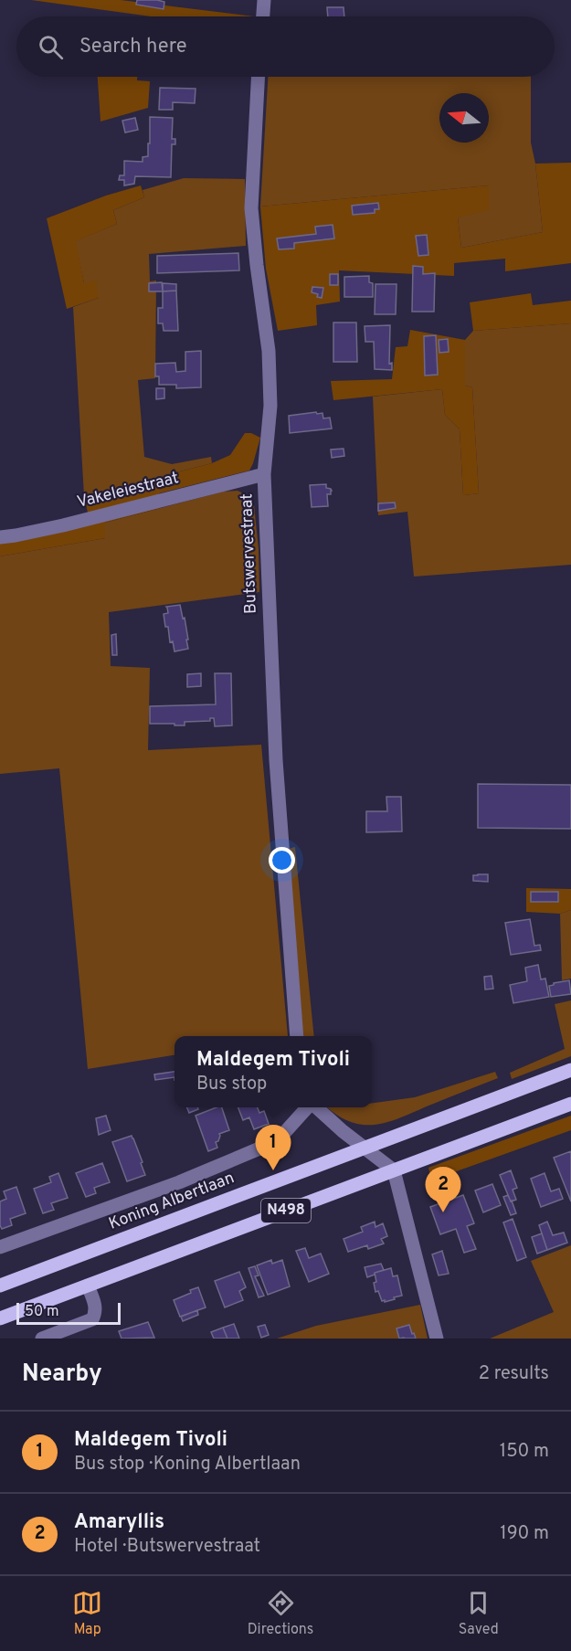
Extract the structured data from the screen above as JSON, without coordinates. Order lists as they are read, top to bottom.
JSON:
{
  "streets": {
    "main road": ["Koning Albertlaan", "N498"],
    "street": ["Vakeleiestraat", "Butswervestraat"]
  },
  "crossings": [
    ["Vakeleiestraat", "Butswervestraat"]
  ],
  "scale_bar": "50 m",
  "north": "left",
  "page": {
    "search": "Search here",
    "popup": ["Maldegem Tivoli", "Bus stop"],
    "pins": ["1", "2"],
    "scale": "50 m",
    "heading": ["Nearby", "2 results"],
    "list": [
      {
        "mark": "1",
        "name": "Maldegem Tivoli",
        "note": "Bus stop · Koning Albertlaan",
        "value": "150 m"
      },
      {
        "mark": "2",
        "name": "Amaryllis",
        "note": "Hotel · Butswervestraat",
        "value": "190 m"
      }
    ],
    "nav": ["Map", "Directions", "Saved"]
  }
}
